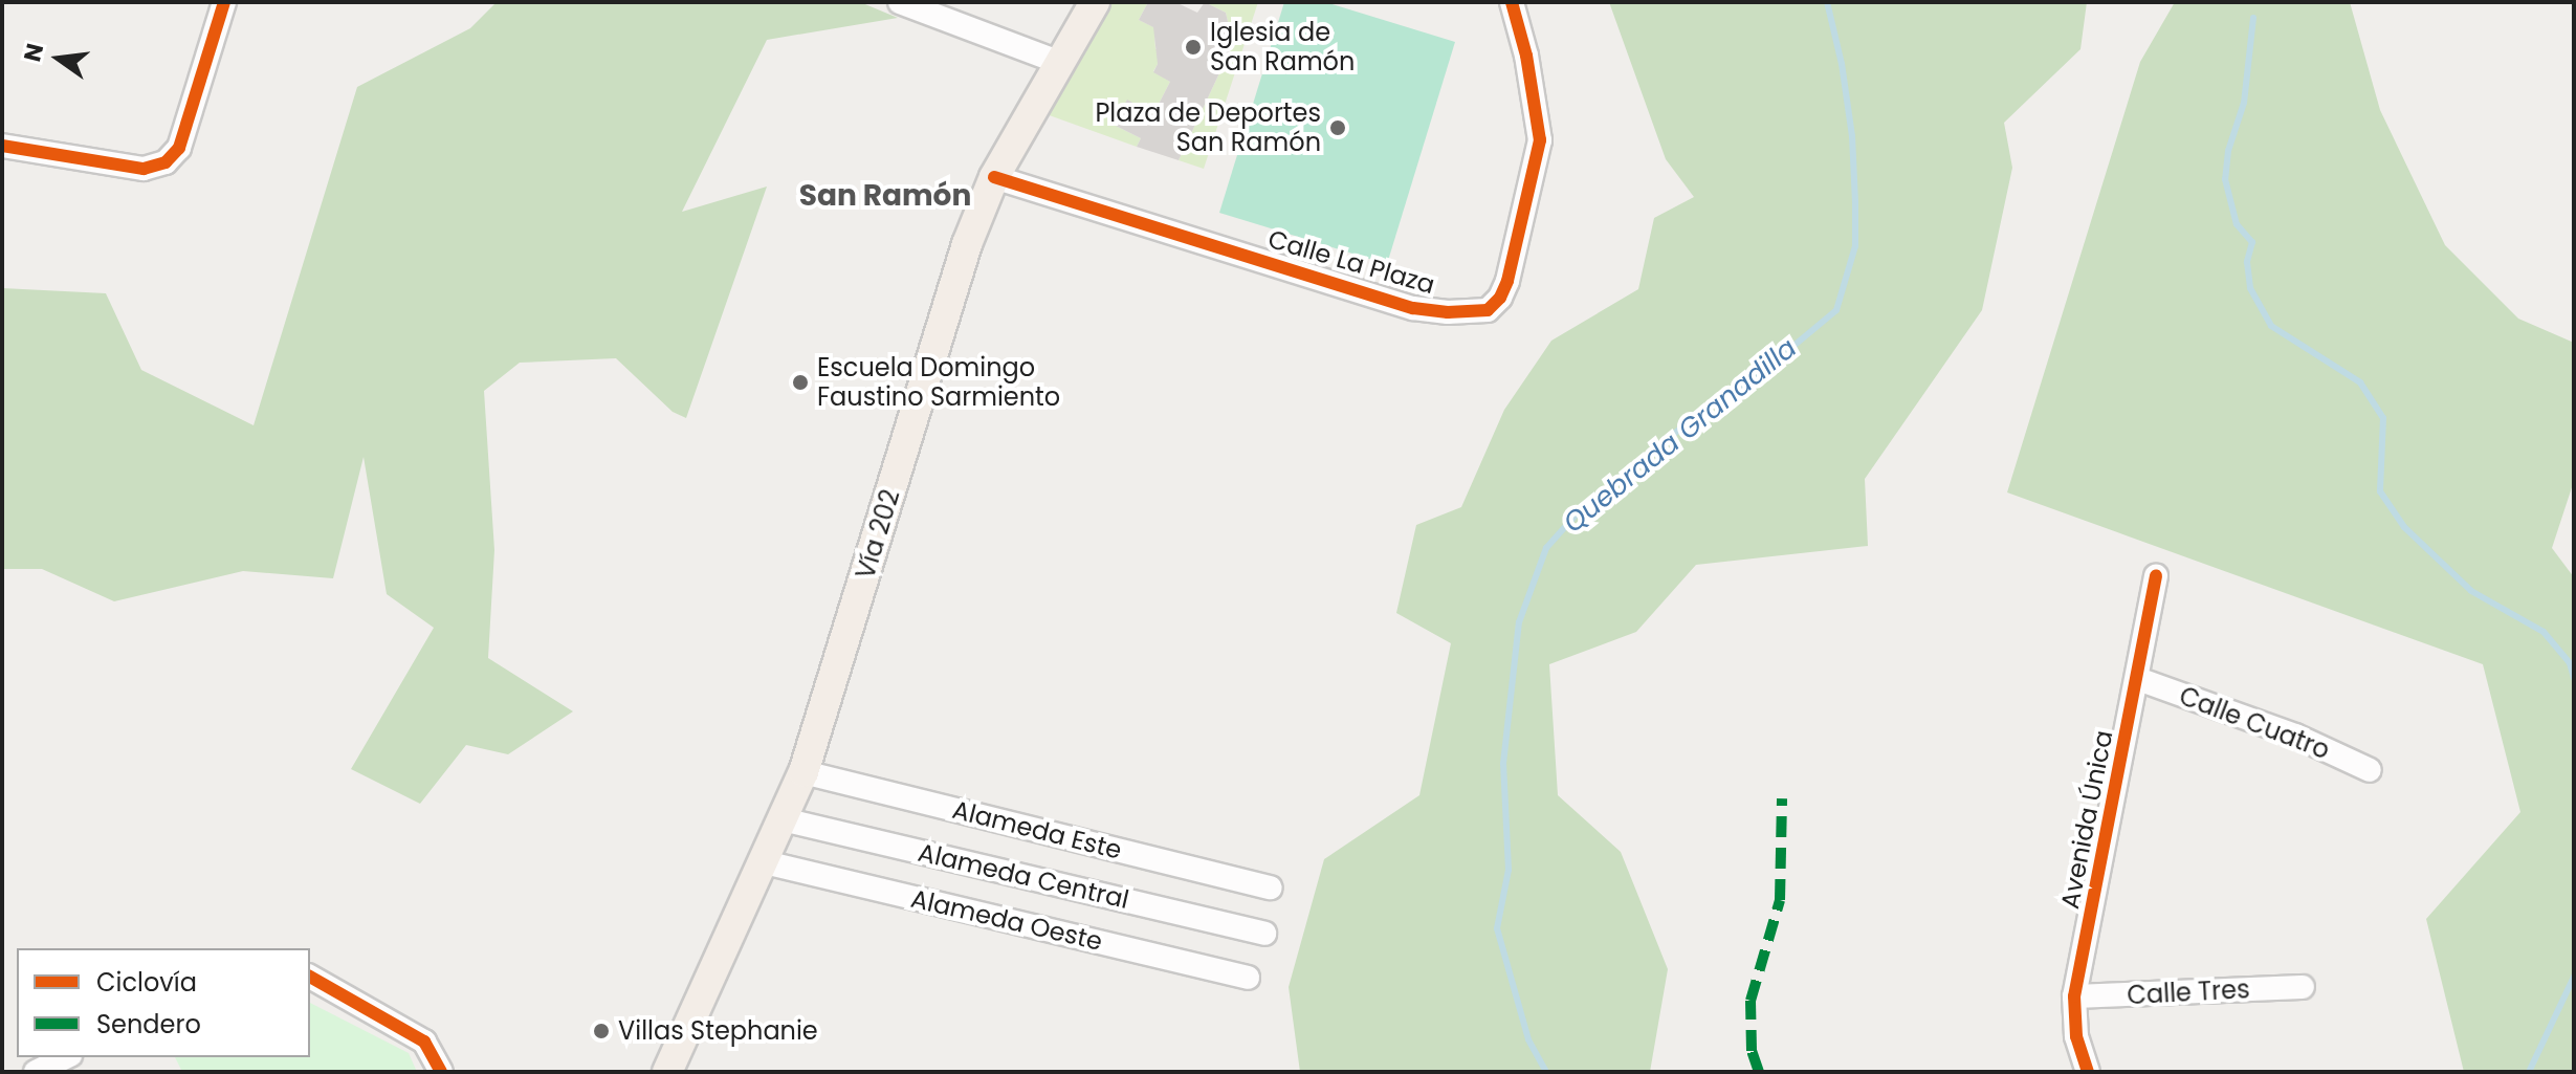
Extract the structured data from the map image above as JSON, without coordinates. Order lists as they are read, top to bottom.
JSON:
{
  "streets": {
    "main road": ["Vía 202"],
    "street": [
      "Calle La Plaza",
      "Calle Cuatro",
      "Avenida Única",
      "Alameda Este",
      "Alameda Central",
      "Alameda Oeste",
      "Calle Tres"
    ]
  },
  "crossings": [
    ["Calle La Plaza", "Vía 202"],
    ["Vía 202", "Alameda Este"],
    ["Vía 202", "Alameda Central"],
    ["Vía 202", "Alameda Oeste"],
    ["Calle Cuatro", "Avenida Única"],
    ["Avenida Única", "Calle Tres"]
  ],
  "districts": ["San Ramón"],
  "water": ["Quebrada Granadilla"],
  "places": [
    "Iglesia de San Ramón",
    "Plaza de Deportes San Ramón",
    "Escuela Domingo Faustino Sarmiento",
    "Villas Stephanie"
  ],
  "legend": ["Ciclovía", "Sendero"],
  "north": "left"
}
